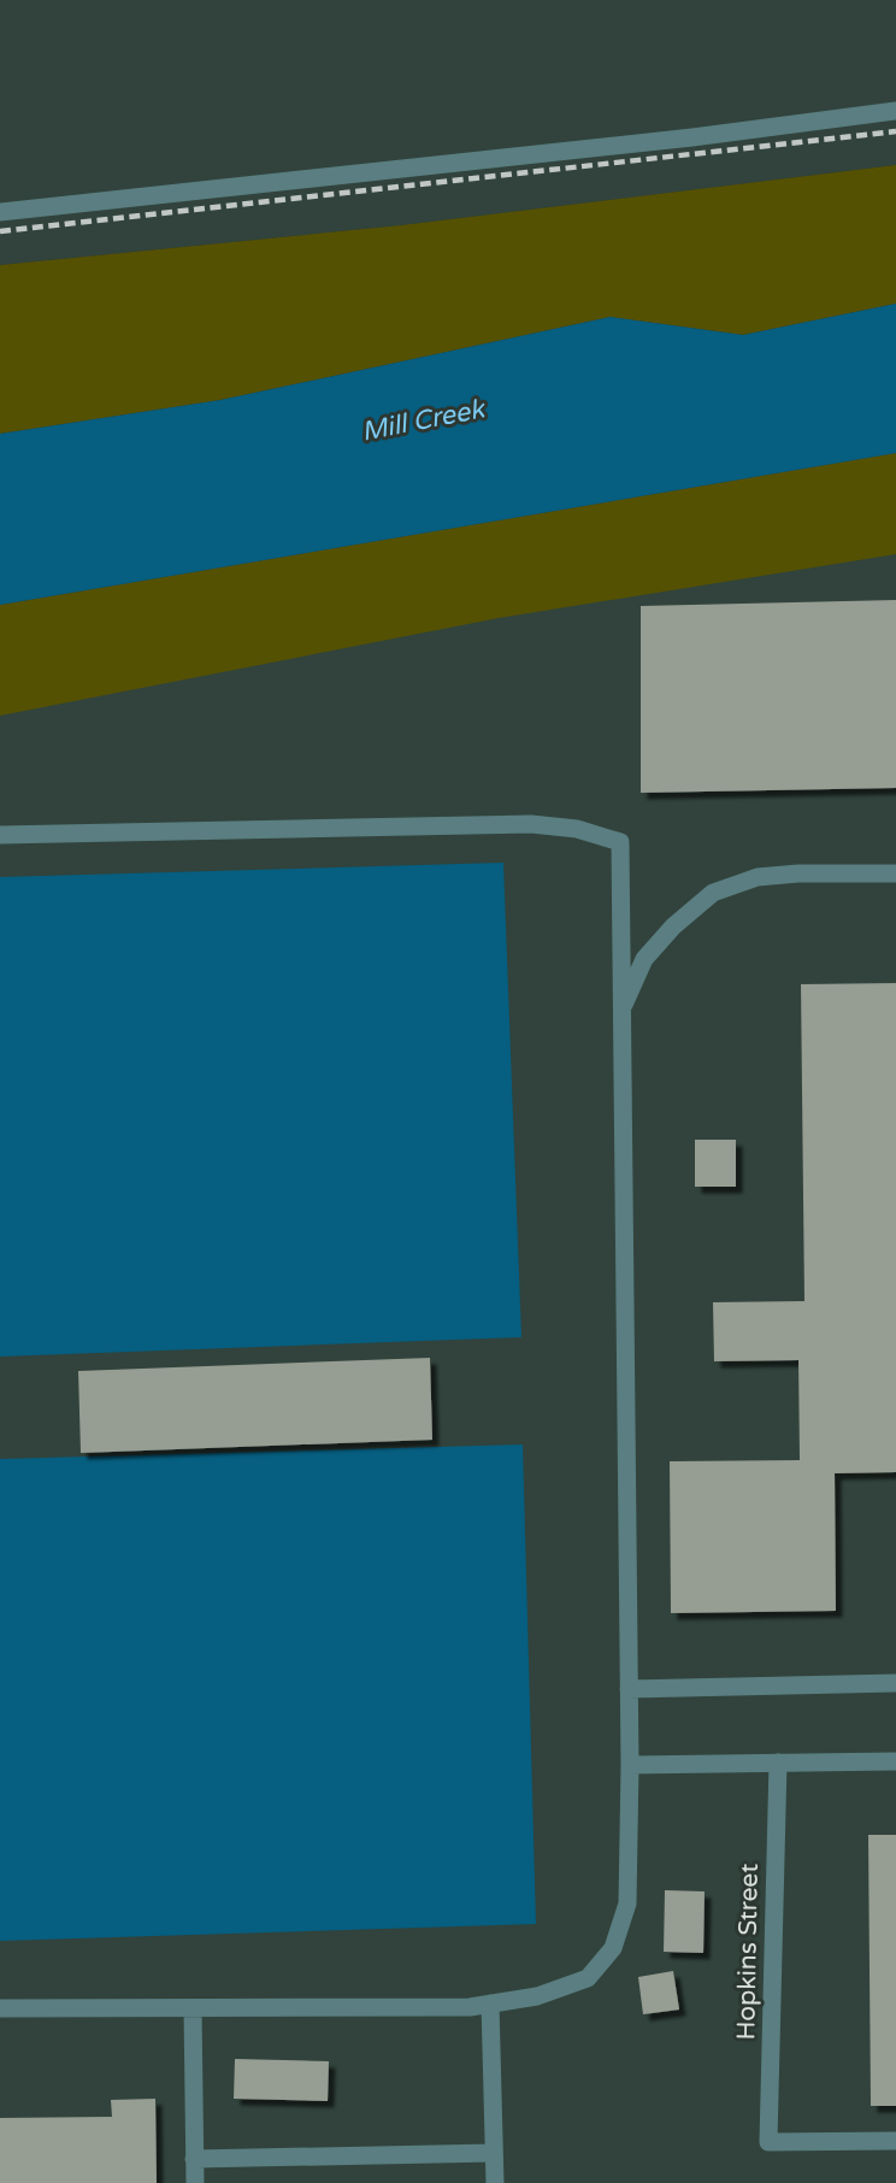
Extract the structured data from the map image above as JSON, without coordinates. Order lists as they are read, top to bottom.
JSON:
{
  "streets": {
    "street": ["Hopkins Street"]
  },
  "water": ["Mill Creek"]
}
